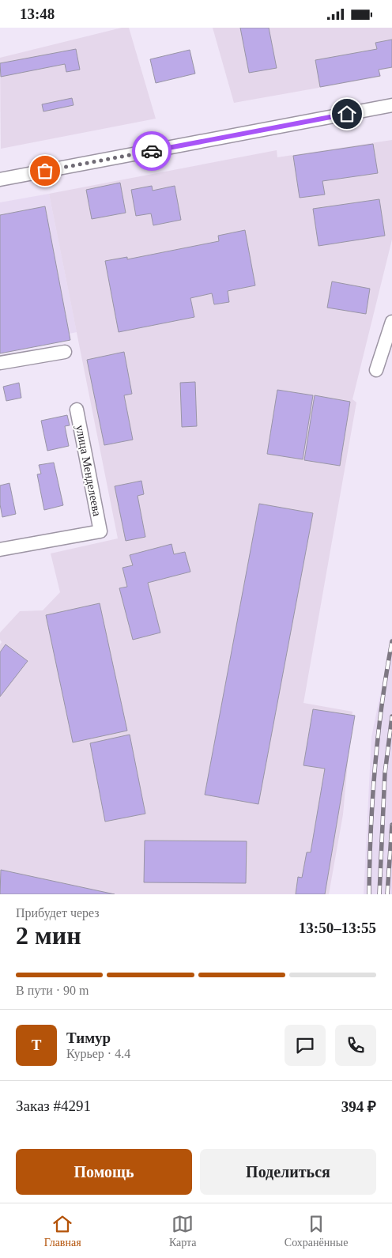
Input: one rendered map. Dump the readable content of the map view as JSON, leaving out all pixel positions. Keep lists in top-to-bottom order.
{
  "streets": {
    "street": ["улица Менделеева"]
  },
  "page": {
    "status": "13:48",
    "heading": ["2 мин", "Прибудет через", "13:50–13:55"],
    "panel": [
      "Тимур",
      "Курьер · 4.4",
      "Заказ #4291",
      "394 ₽"
    ],
    "bar": "В пути · 90 m",
    "round": "Т",
    "buttons": ["Помощь", "Поделиться"],
    "tabs": ["Главная", "Карта", "Сохранённые"]
  }
}
